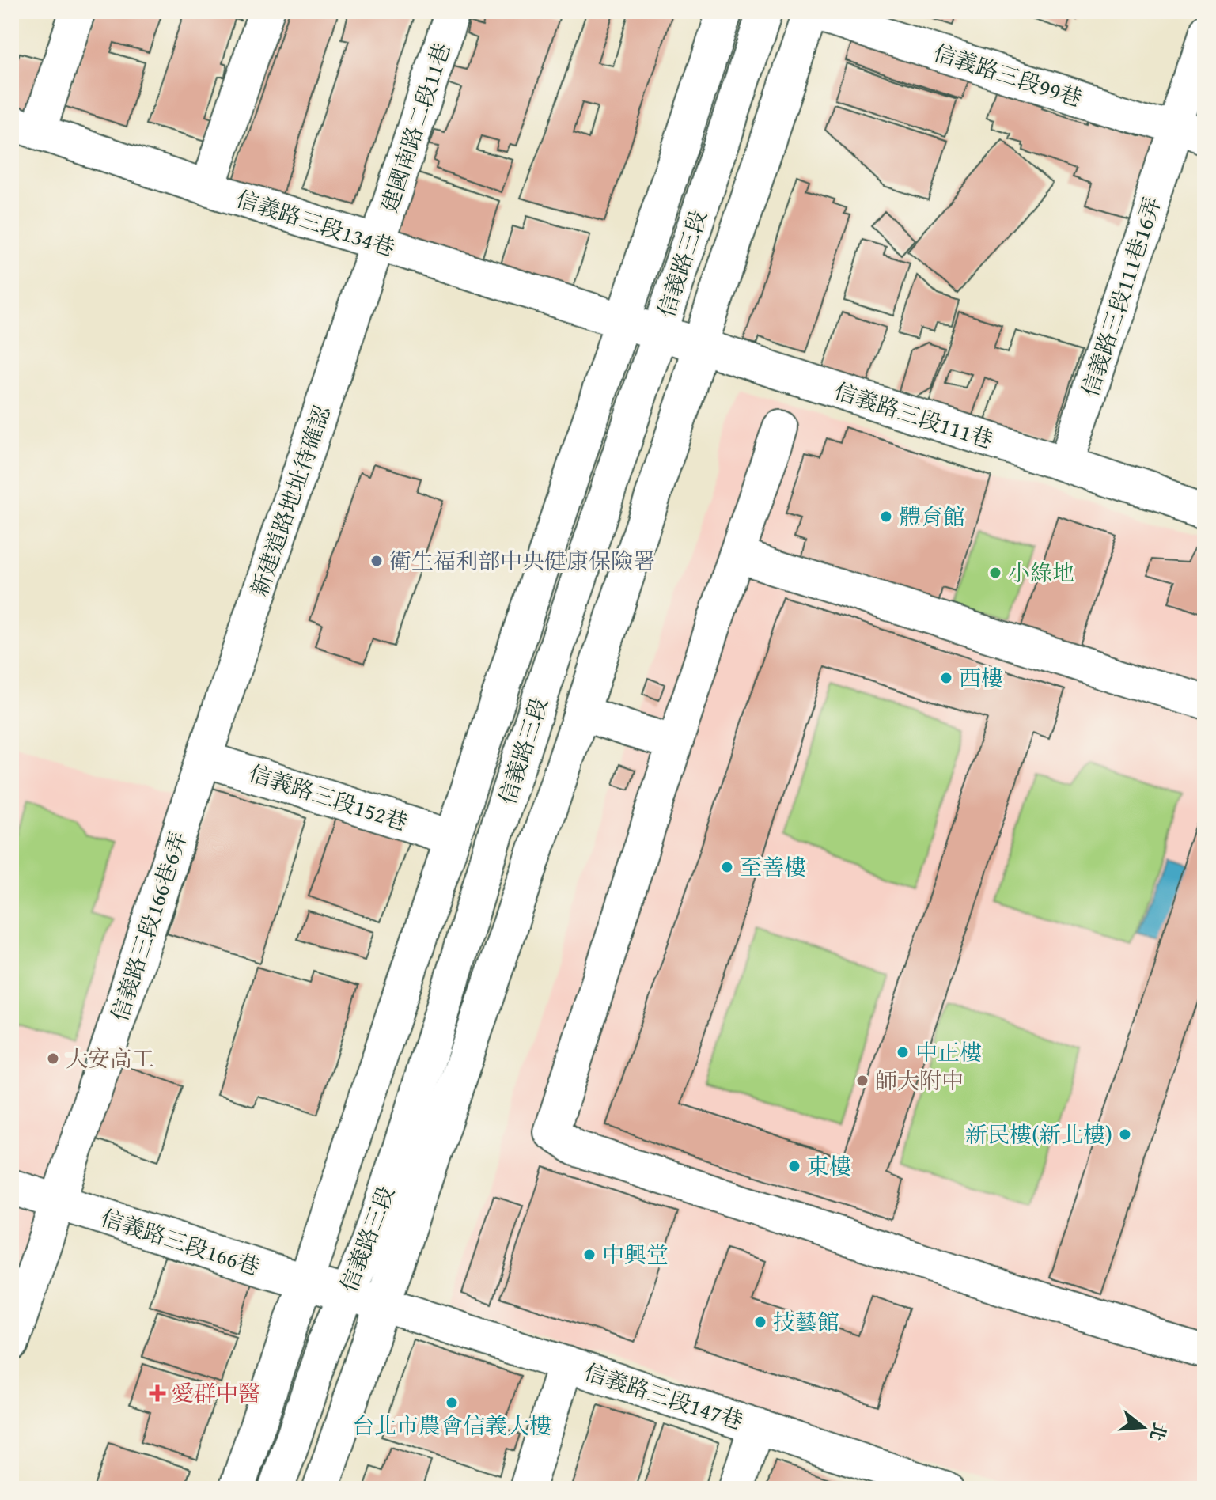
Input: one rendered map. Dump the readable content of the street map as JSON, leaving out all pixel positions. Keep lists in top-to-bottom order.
{
  "streets": {
    "street": [
      "信義路三段99巷",
      "建國南路二段11巷",
      "信義路三段134巷",
      "信義路三段",
      "信義路三段111巷16弄",
      "信義路三段111巷",
      "新建道路地址待確認",
      "信義路三段152巷",
      "信義路三段166巷6弄",
      "信義路三段166巷",
      "信義路三段147巷"
    ]
  },
  "crossings": [
    ["信義路三段99巷", "信義路三段"],
    ["信義路三段99巷", "信義路三段111巷16弄"],
    ["建國南路二段11巷", "信義路三段134巷"],
    ["建國南路二段11巷", "新建道路地址待確認"],
    ["信義路三段134巷", "信義路三段"],
    ["信義路三段134巷", "信義路三段111巷"],
    ["信義路三段134巷", "新建道路地址待確認"],
    ["信義路三段", "信義路三段111巷"],
    ["信義路三段", "信義路三段152巷"],
    ["信義路三段", "信義路三段166巷"],
    ["信義路三段", "信義路三段147巷"],
    ["信義路三段111巷16弄", "信義路三段111巷"],
    ["新建道路地址待確認", "信義路三段152巷"],
    ["新建道路地址待確認", "信義路三段166巷6弄"],
    ["信義路三段152巷", "信義路三段166巷6弄"],
    ["信義路三段166巷6弄", "信義路三段166巷"],
    ["信義路三段166巷", "信義路三段147巷"]
  ],
  "places": {
    "other": [
      "體育館",
      "衛生福利部中央健康保險署",
      "小綠地",
      "西樓",
      "至善樓",
      "中正樓",
      "大安高工",
      "師大附中",
      "新民樓(新北樓)",
      "東樓",
      "中興堂",
      "技藝館",
      "台北市農會信義大樓"
    ],
    "health": ["愛群中醫"]
  },
  "north": "right"
}
